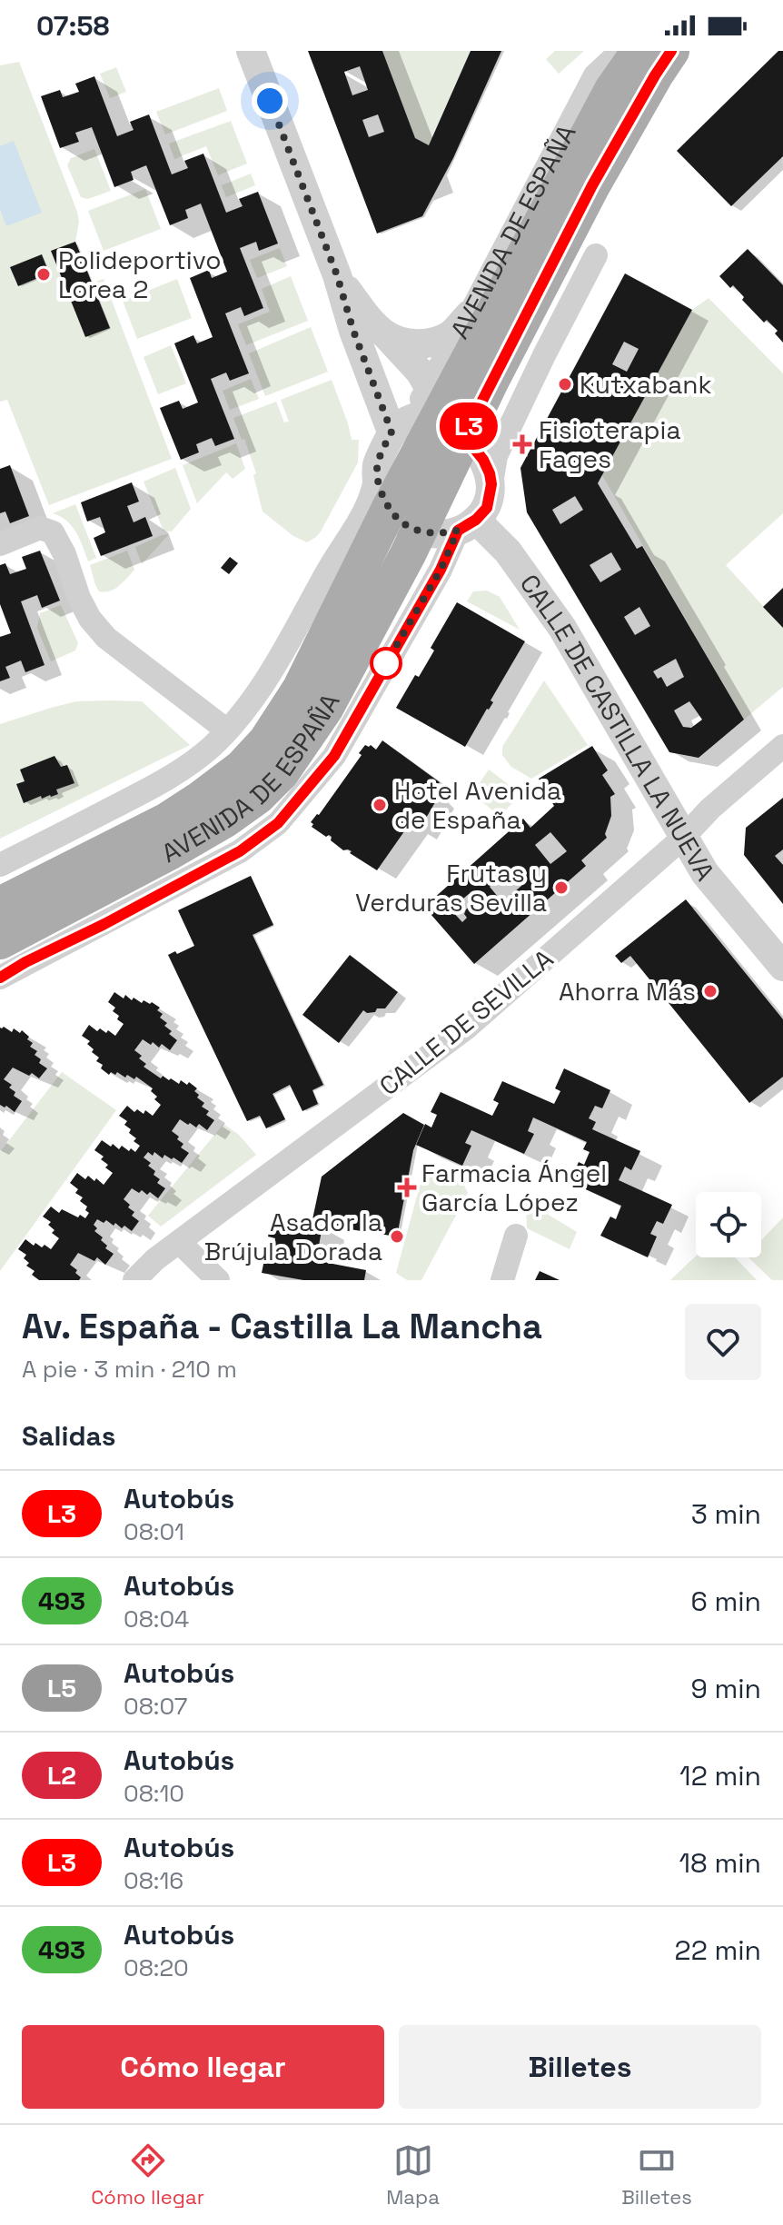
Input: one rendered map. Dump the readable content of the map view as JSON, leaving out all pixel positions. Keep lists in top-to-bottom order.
{
  "streets": {
    "main road": ["AVENIDA DE ESPAÑA"],
    "street": ["CALLE DE CASTILLA LA NUEVA", "CALLE DE SEVILLA"]
  },
  "crossings": [
    ["AVENIDA DE ESPAÑA", "CALLE DE CASTILLA LA NUEVA"],
    ["CALLE DE CASTILLA LA NUEVA", "CALLE DE SEVILLA"]
  ],
  "places": {
    "other": [
      "Polideportivo Lorea 2",
      "Kutxabank",
      "Hotel Avenida de España",
      "Frutas y Verduras Sevilla",
      "Ahorra Más",
      "Asador la Brújula Dorada"
    ],
    "health": ["Fisioterapia Fages", "Farmacia Ángel García López"]
  },
  "lines": ["bus line L3"],
  "page": {
    "status": "07:58",
    "on_map": "L3",
    "heading": [
      ["Av. España - Castilla La Mancha", "A pie · 3 min · 210 m"],
      "Salidas"
    ],
    "list": [
      {
        "mark": "L3",
        "name": "Autobús",
        "note": "08:01",
        "value": "3 min"
      },
      {
        "mark": "493",
        "name": "Autobús",
        "note": "08:04",
        "value": "6 min"
      },
      {
        "mark": "L5",
        "name": "Autobús",
        "note": "08:07",
        "value": "9 min"
      },
      {
        "mark": "L2",
        "name": "Autobús",
        "note": "08:10",
        "value": "12 min"
      },
      {
        "mark": "L3",
        "name": "Autobús",
        "note": "08:16",
        "value": "18 min"
      },
      {
        "mark": "493",
        "name": "Autobús",
        "note": "08:20",
        "value": "22 min"
      }
    ],
    "buttons": ["Cómo llegar", "Billetes"],
    "tabs": ["Cómo llegar", "Mapa", "Billetes"]
  }
}
